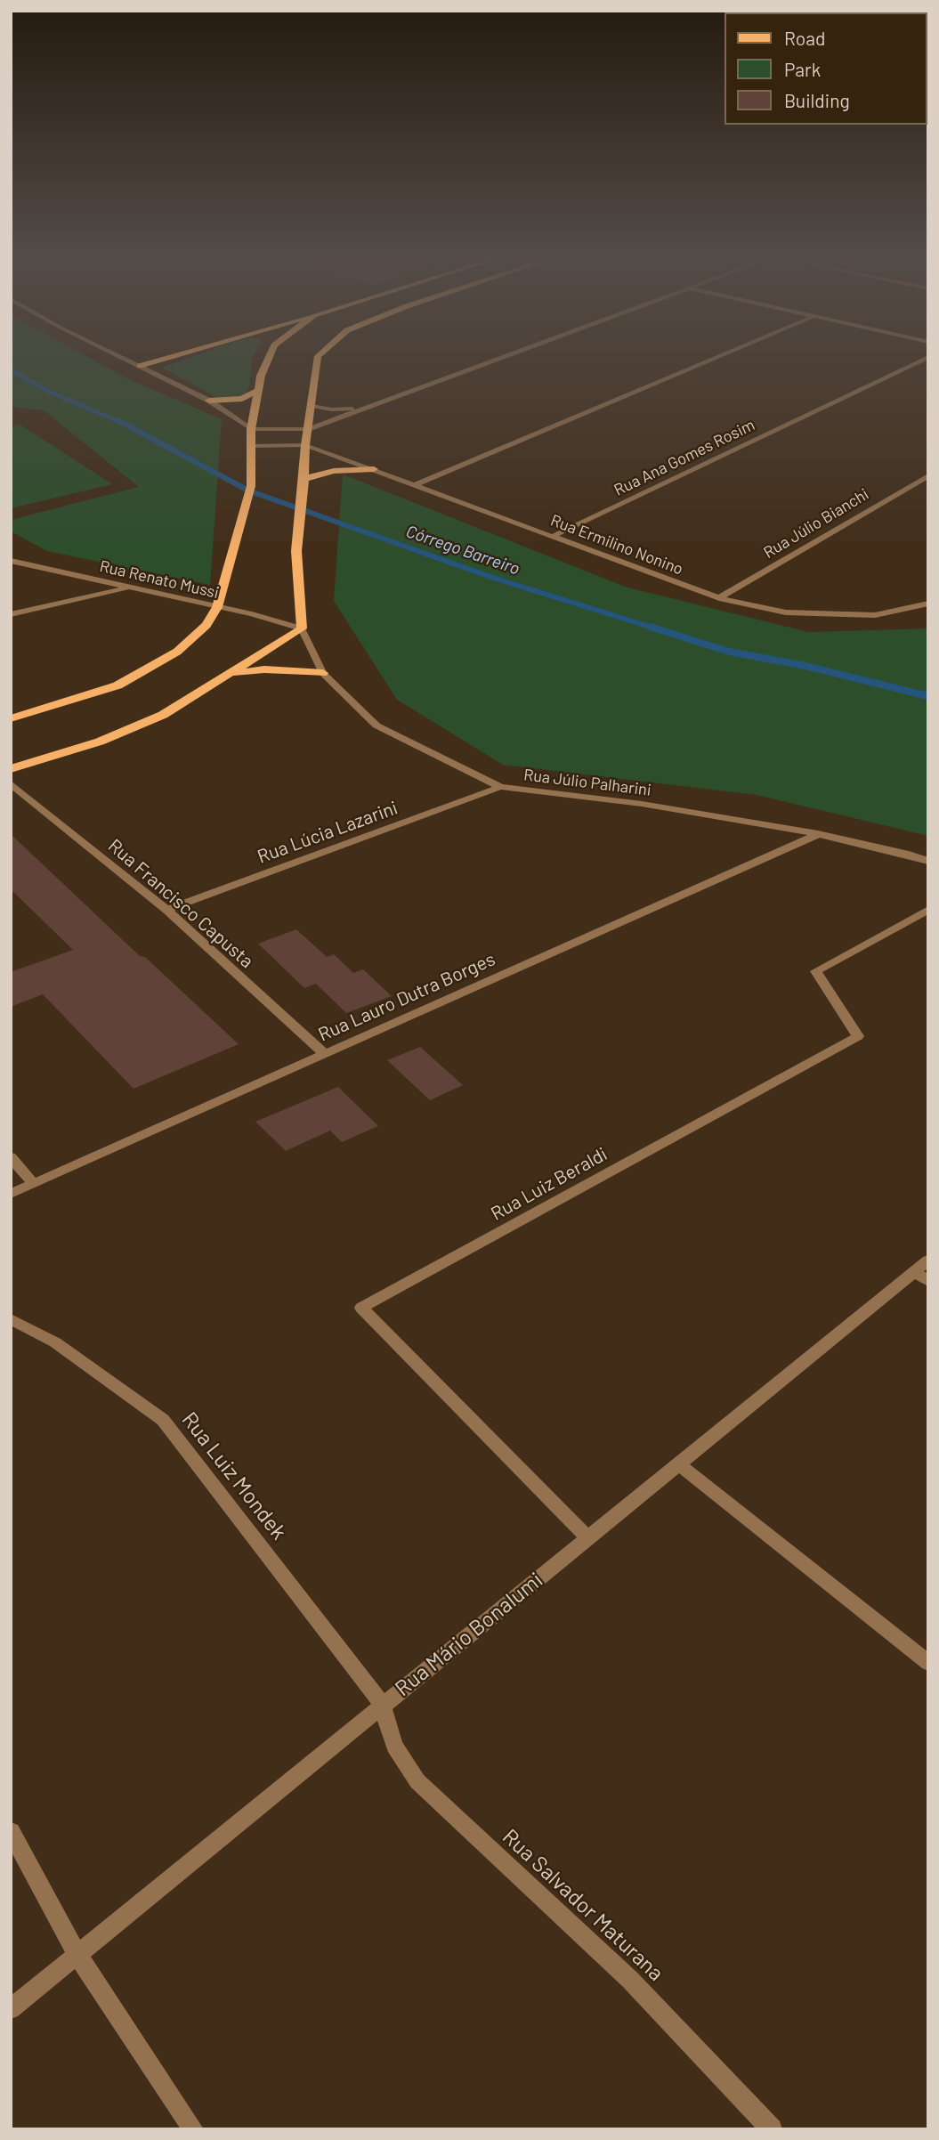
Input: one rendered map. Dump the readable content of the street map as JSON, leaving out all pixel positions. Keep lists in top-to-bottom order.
{
  "streets": {
    "street": [
      "Rua Ana Gomes Rosim",
      "Rua Júlio Bianchi",
      "Rua Ermilino Nonino",
      "Rua Renato Mussi",
      "Rua Júlio Palharini",
      "Rua Lúcia Lazarini",
      "Rua Francisco Capusta",
      "Rua Lauro Dutra Borges",
      "Rua Luiz Beraldi",
      "Rua Luiz Mondek",
      "Rua Mário Bonalumi",
      "Rua Salvador Maturana"
    ]
  },
  "crossings": [
    ["Rua Ana Gomes Rosim", "Rua Ermilino Nonino"],
    ["Rua Júlio Bianchi", "Rua Ermilino Nonino"],
    ["Rua Renato Mussi", "Rua Júlio Palharini"],
    ["Rua Júlio Palharini", "Rua Lúcia Lazarini"],
    ["Rua Júlio Palharini", "Rua Lauro Dutra Borges"],
    ["Rua Lúcia Lazarini", "Rua Francisco Capusta"],
    ["Rua Francisco Capusta", "Rua Lauro Dutra Borges"],
    ["Rua Luiz Beraldi", "Rua Mário Bonalumi"],
    ["Rua Luiz Mondek", "Rua Mário Bonalumi"],
    ["Rua Luiz Mondek", "Rua Salvador Maturana"],
    ["Rua Mário Bonalumi", "Rua Salvador Maturana"]
  ],
  "water": ["Córrego Barreiro"],
  "legend": ["Road", "Park", "Building"]
}
